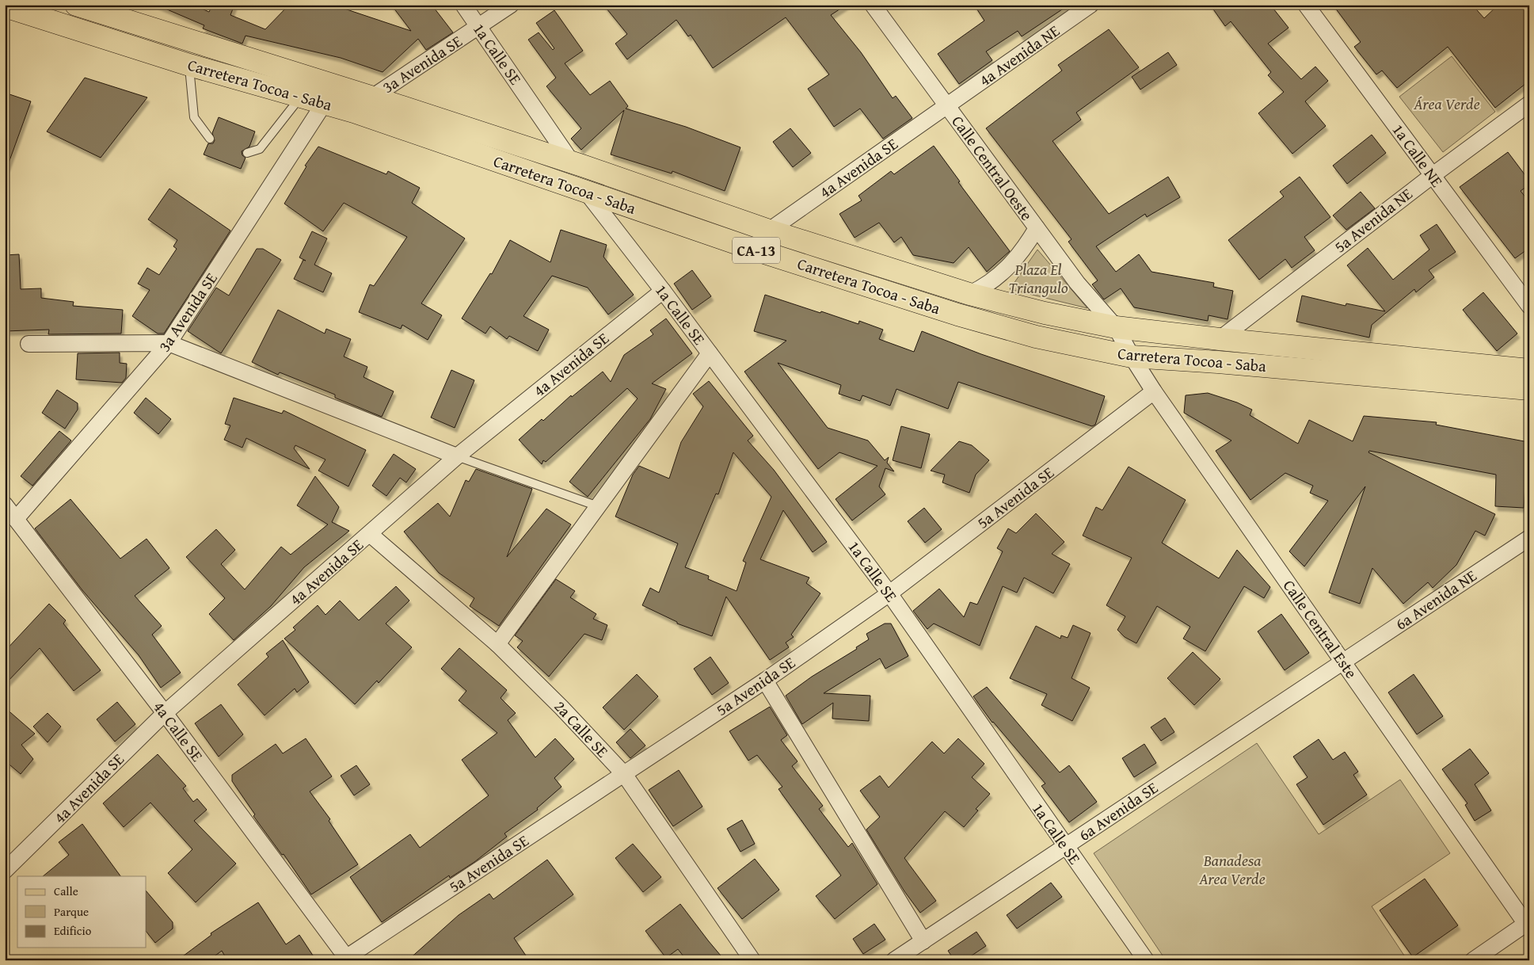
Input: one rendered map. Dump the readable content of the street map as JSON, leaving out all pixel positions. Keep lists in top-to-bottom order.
{
  "streets": {
    "main road": ["Carretera Tocoa - Saba", "CA-13"],
    "street": [
      "1a Calle SE",
      "4a Avenida NE",
      "3a Avenida SE",
      "1a Calle NE",
      "4a Avenida SE",
      "Calle Central Oeste",
      "5a Avenida NE",
      "5a Avenida SE",
      "6a Avenida NE",
      "Calle Central Este",
      "2a Calle SE",
      "4a Calle SE",
      "6a Avenida SE"
    ]
  },
  "crossings": [
    ["1a Calle SE", "3a Avenida SE"],
    ["1a Calle SE", "Carretera Tocoa - Saba"],
    ["1a Calle SE", "4a Avenida SE"],
    ["1a Calle SE", "5a Avenida SE"],
    ["1a Calle SE", "6a Avenida SE"],
    ["4a Avenida NE", "4a Avenida SE"],
    ["4a Avenida NE", "Calle Central Oeste"],
    ["3a Avenida SE", "Carretera Tocoa - Saba"],
    ["3a Avenida SE", "4a Calle SE"],
    ["Carretera Tocoa - Saba", "4a Avenida SE"],
    ["Carretera Tocoa - Saba", "Calle Central Oeste"],
    ["Carretera Tocoa - Saba", "5a Avenida NE"],
    ["Carretera Tocoa - Saba", "Calle Central Este"],
    ["1a Calle NE", "5a Avenida NE"],
    ["4a Avenida SE", "Calle Central Oeste"],
    ["4a Avenida SE", "2a Calle SE"],
    ["4a Avenida SE", "4a Calle SE"],
    ["Calle Central Oeste", "Calle Central Este"],
    ["5a Avenida SE", "Calle Central Este"],
    ["5a Avenida SE", "2a Calle SE"],
    ["5a Avenida SE", "4a Calle SE"],
    ["6a Avenida NE", "Calle Central Este"],
    ["6a Avenida NE", "6a Avenida SE"],
    ["Calle Central Este", "6a Avenida SE"]
  ],
  "parks": ["Área Verde", "Plaza El Triangulo", "Banadesa Area Verde"],
  "legend": ["Calle", "Parque", "Edificio"]
}
